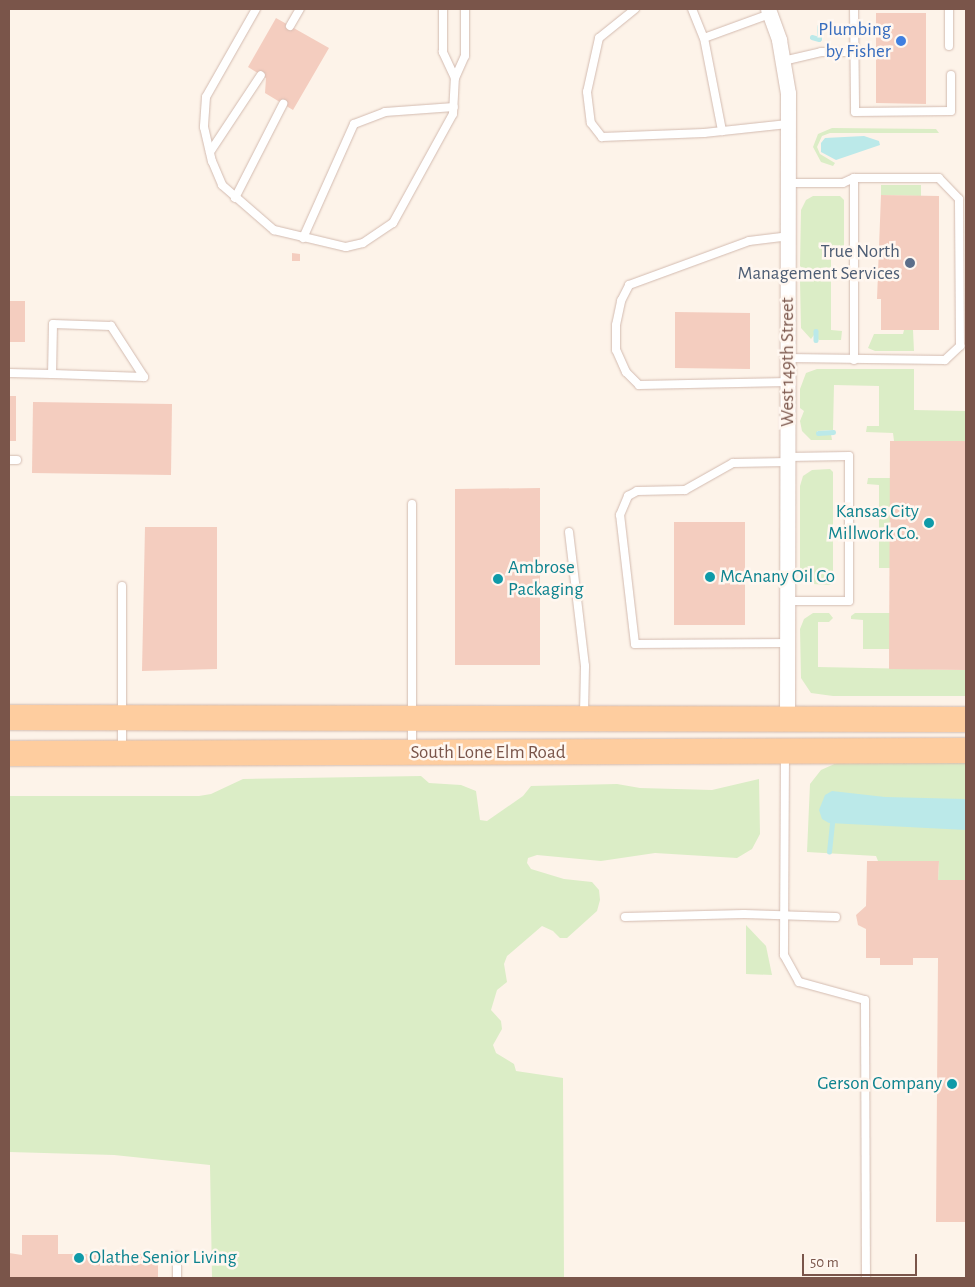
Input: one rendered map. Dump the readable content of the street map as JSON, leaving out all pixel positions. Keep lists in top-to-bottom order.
{
  "streets": {
    "main road": ["South Lone Elm Road"],
    "street": ["West 149th Street"]
  },
  "crossings": [
    ["West 149th Street", "South Lone Elm Road"]
  ],
  "places": [
    "Plumbing by Fisher",
    "True North Management Services",
    "Kansas City Millwork Co.",
    "McAnany Oil Co",
    "Ambrose Packaging",
    "Gerson Company",
    "Olathe Senior Living"
  ],
  "scale_bar": "50 m"
}
